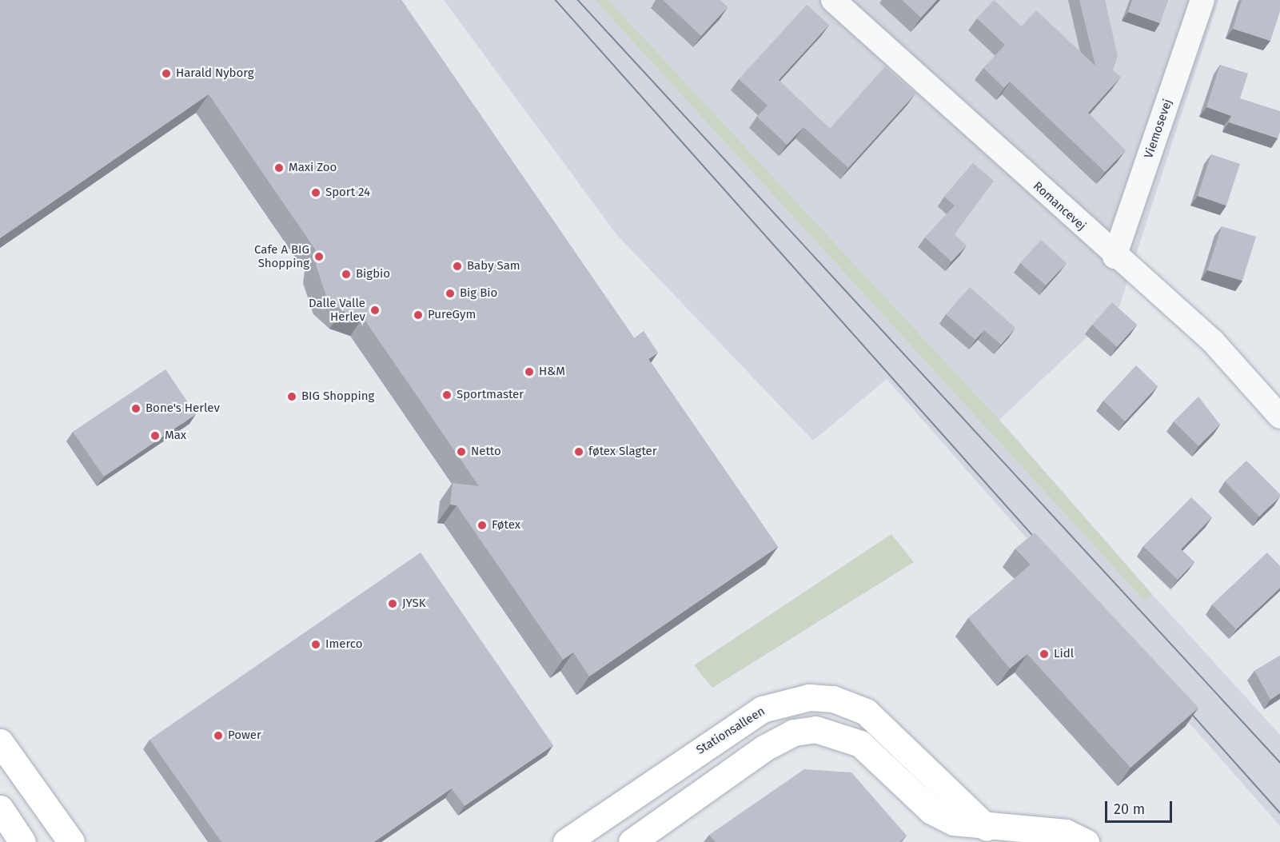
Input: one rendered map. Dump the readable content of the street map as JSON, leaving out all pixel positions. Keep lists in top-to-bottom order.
{
  "streets": {
    "street": ["Viemosevej", "Romancevej", "Stationsalleen"]
  },
  "crossings": [
    ["Viemosevej", "Romancevej"]
  ],
  "places": [
    "Harald Nyborg",
    "Maxi Zoo",
    "Sport 24",
    "Cafe A BIG Shopping",
    "Baby Sam",
    "Bigbio",
    "Big Bio",
    "Dalle Valle Herlev",
    "PureGym",
    "H&M",
    "Sportmaster",
    "BIG Shopping",
    "Bone's Herlev",
    "Max",
    "Netto",
    "føtex Slagter",
    "Føtex",
    "JYSK",
    "Imerco",
    "Lidl",
    "Power"
  ],
  "scale_bar": "20 m"
}
